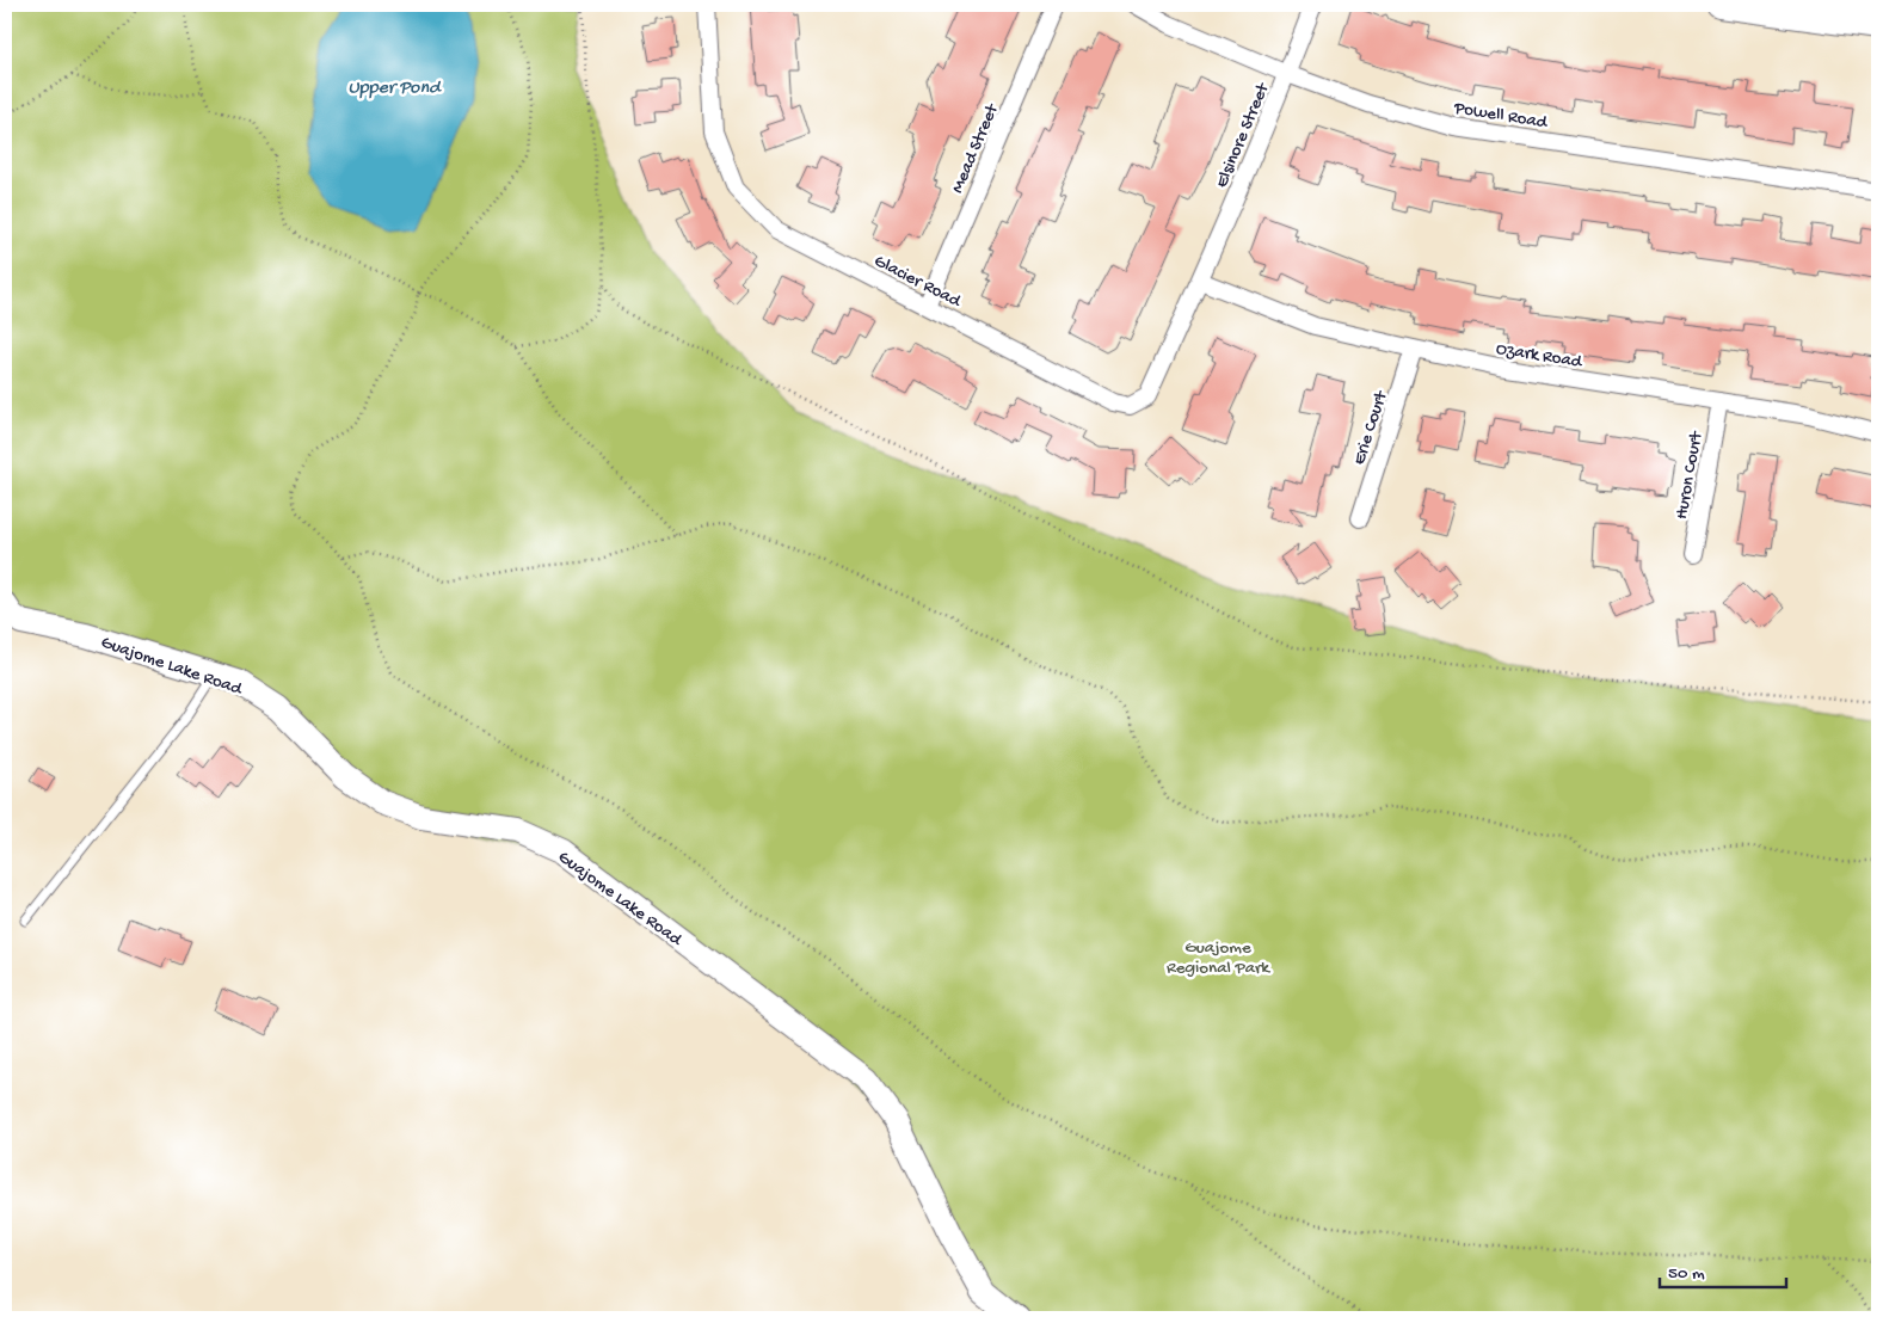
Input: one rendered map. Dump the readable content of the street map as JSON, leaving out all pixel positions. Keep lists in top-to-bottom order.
{
  "streets": {
    "street": [
      "Powell Road",
      "Elsinore Street",
      "Mead Street",
      "Glacier Road",
      "Ozark Road",
      "Erie Court",
      "Huron Court",
      "Guajome Lake Road"
    ]
  },
  "crossings": [
    ["Powell Road", "Elsinore Street"],
    ["Elsinore Street", "Glacier Road"],
    ["Elsinore Street", "Ozark Road"],
    ["Mead Street", "Glacier Road"],
    ["Glacier Road", "Ozark Road"],
    ["Ozark Road", "Erie Court"],
    ["Ozark Road", "Huron Court"]
  ],
  "water": ["Upper Pond"],
  "parks": ["Guajome Regional Park"],
  "scale_bar": "50 m"
}
